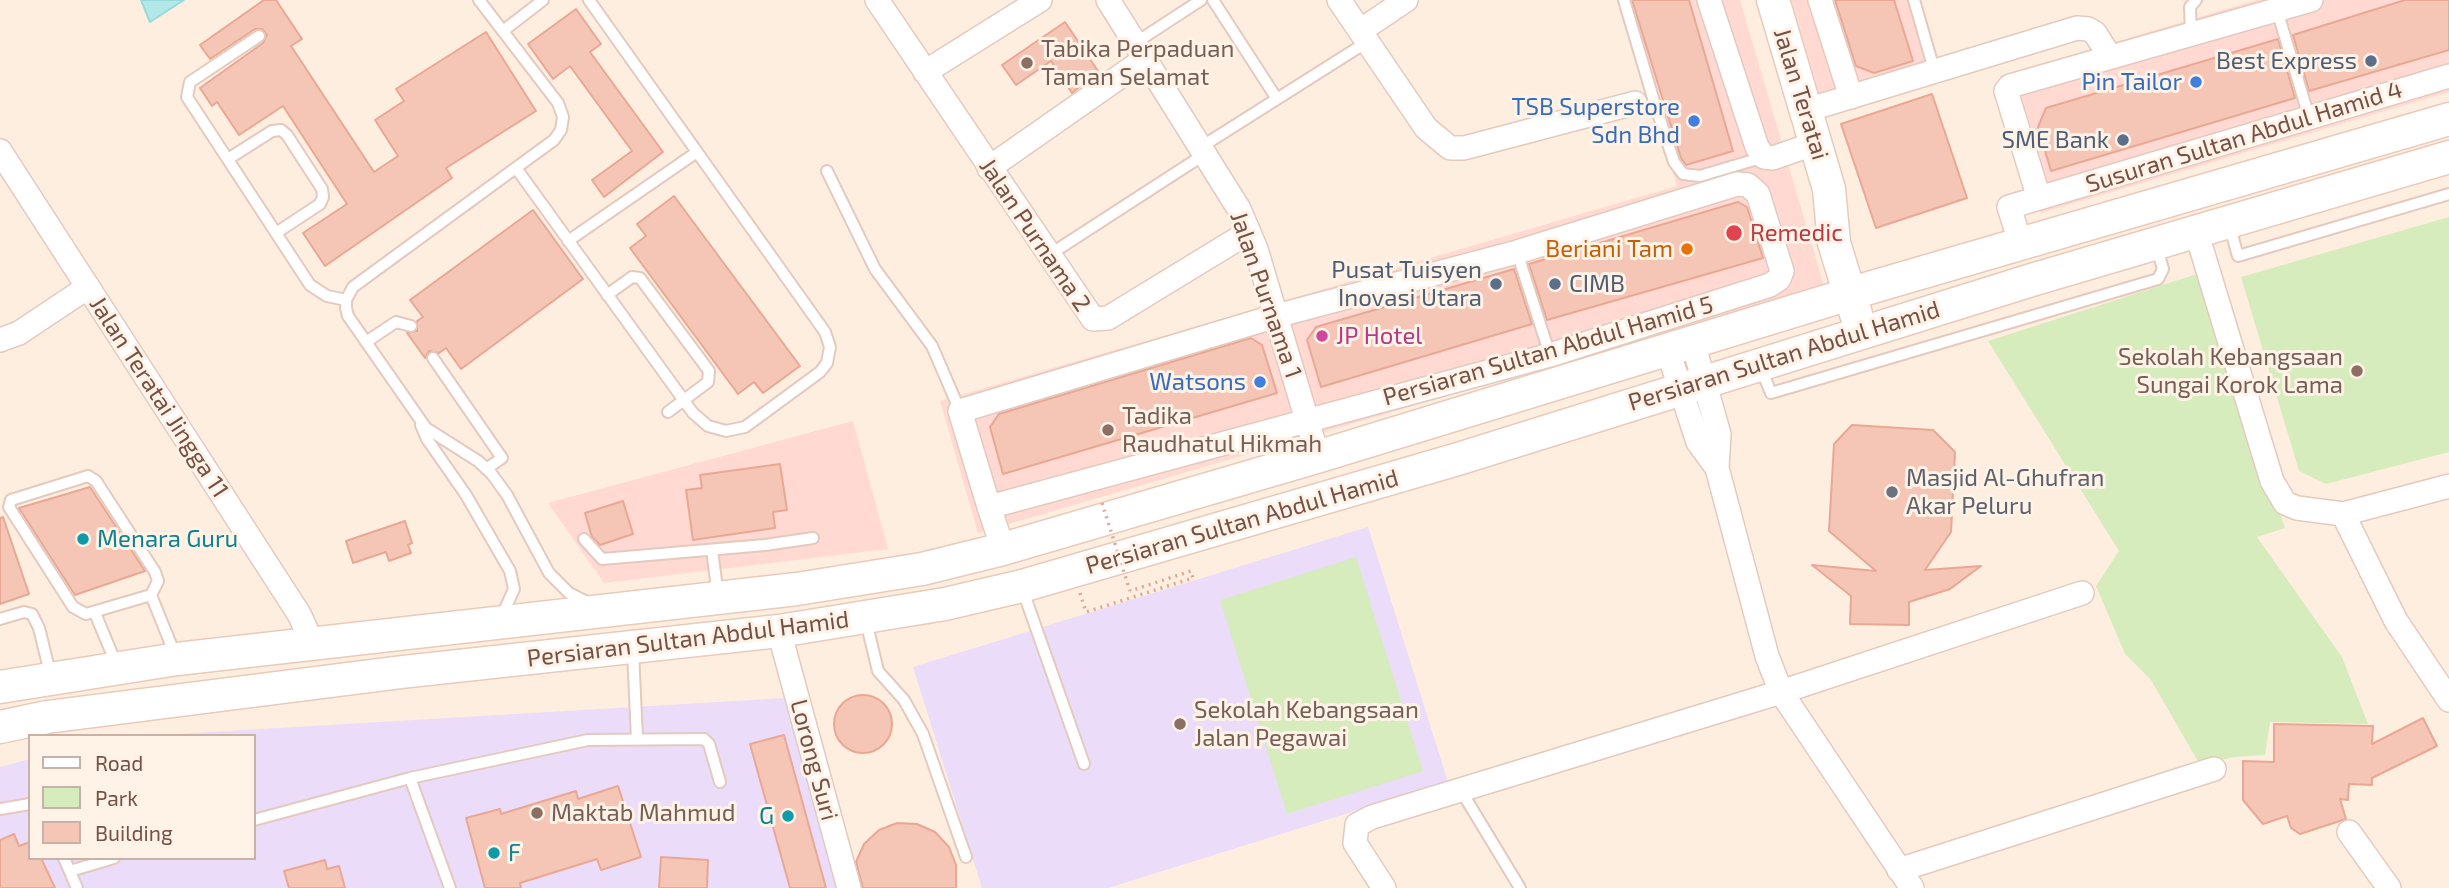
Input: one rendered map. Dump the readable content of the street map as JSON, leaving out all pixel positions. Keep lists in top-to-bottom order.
{
  "streets": {
    "main road": ["Jalan Teratai", "Persiaran Sultan Abdul Hamid"],
    "street": [
      "Susuran Sultan Abdul Hamid 4",
      "Jalan Purnama 2",
      "Jalan Purnama 1",
      "Persiaran Sultan Abdul Hamid 5",
      "Jalan Teratai Jingga 11",
      "Lorong Suri"
    ]
  },
  "crossings": [
    ["Jalan Teratai", "Persiaran Sultan Abdul Hamid"],
    ["Susuran Sultan Abdul Hamid 4", "Persiaran Sultan Abdul Hamid"],
    ["Jalan Purnama 2", "Jalan Purnama 1"],
    ["Jalan Purnama 1", "Persiaran Sultan Abdul Hamid 5"],
    ["Jalan Purnama 1", "Persiaran Sultan Abdul Hamid"],
    ["Persiaran Sultan Abdul Hamid", "Jalan Teratai Jingga 11"],
    ["Persiaran Sultan Abdul Hamid", "Lorong Suri"]
  ],
  "places": [
    "Best Express",
    "Tabika Perpaduan Taman Selamat",
    "Pin Tailor",
    "TSB Superstore Sdn Bhd",
    "SME Bank",
    "Remedic",
    "Beriani Tam",
    "Pusat Tuisyen Inovasi Utara",
    "CIMB",
    "JP Hotel",
    "Sekolah Kebangsaan Sungai Korok Lama",
    "Watsons",
    "Tadika Raudhatul Hikmah",
    "Masjid Al-Ghufran Akar Peluru",
    "Menara Guru",
    "Sekolah Kebangsaan Jalan Pegawai",
    "Maktab Mahmud",
    "G",
    "F"
  ],
  "legend": ["Road", "Park", "Building"]
}
